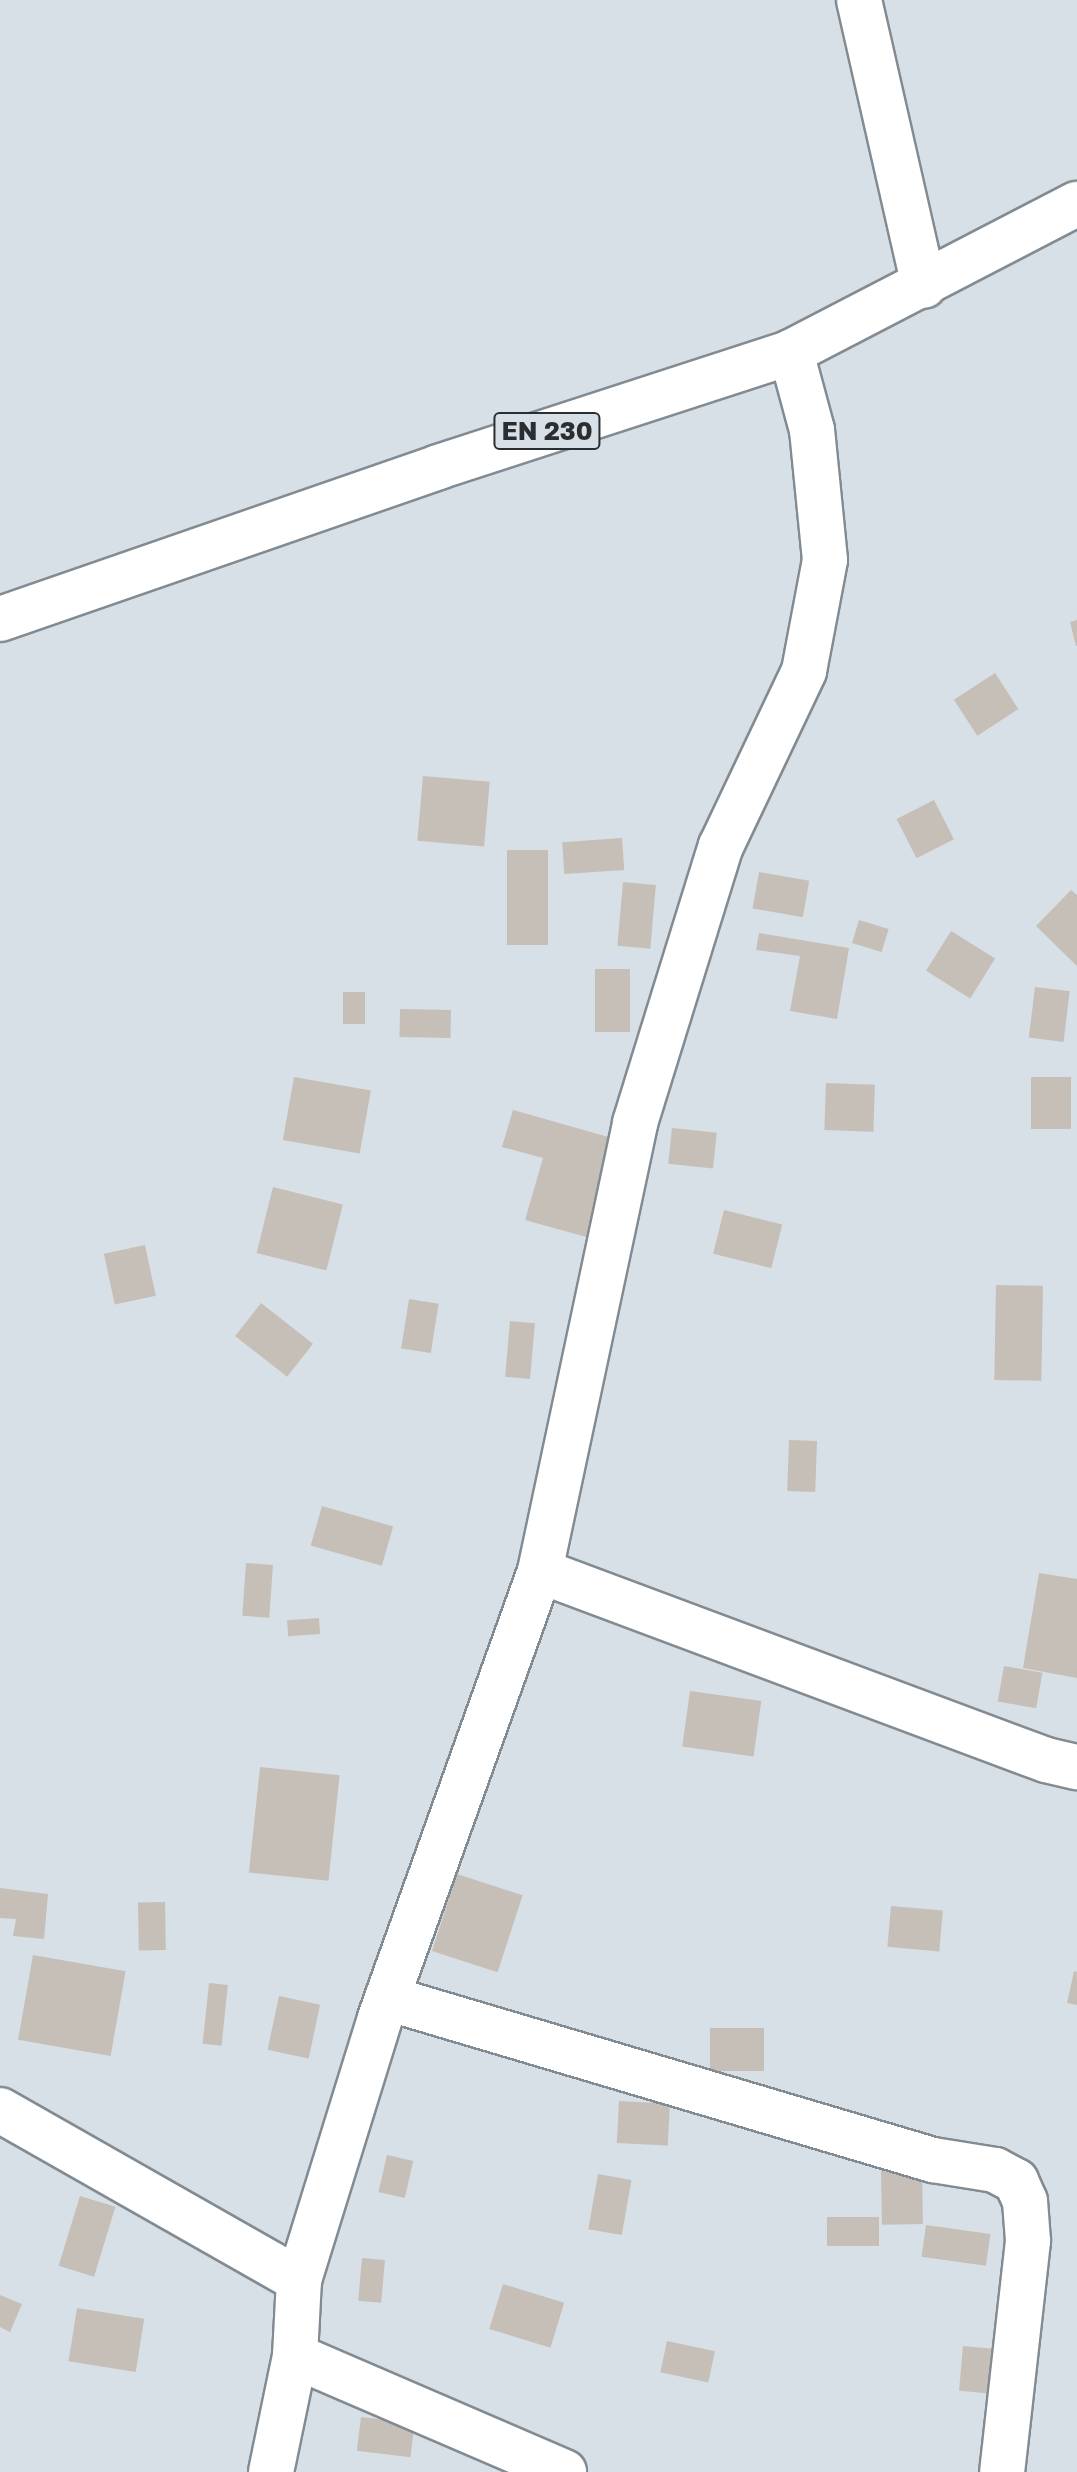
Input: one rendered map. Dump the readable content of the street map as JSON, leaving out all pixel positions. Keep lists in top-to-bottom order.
{
  "streets": {
    "street": ["EN 230"]
  }
}
